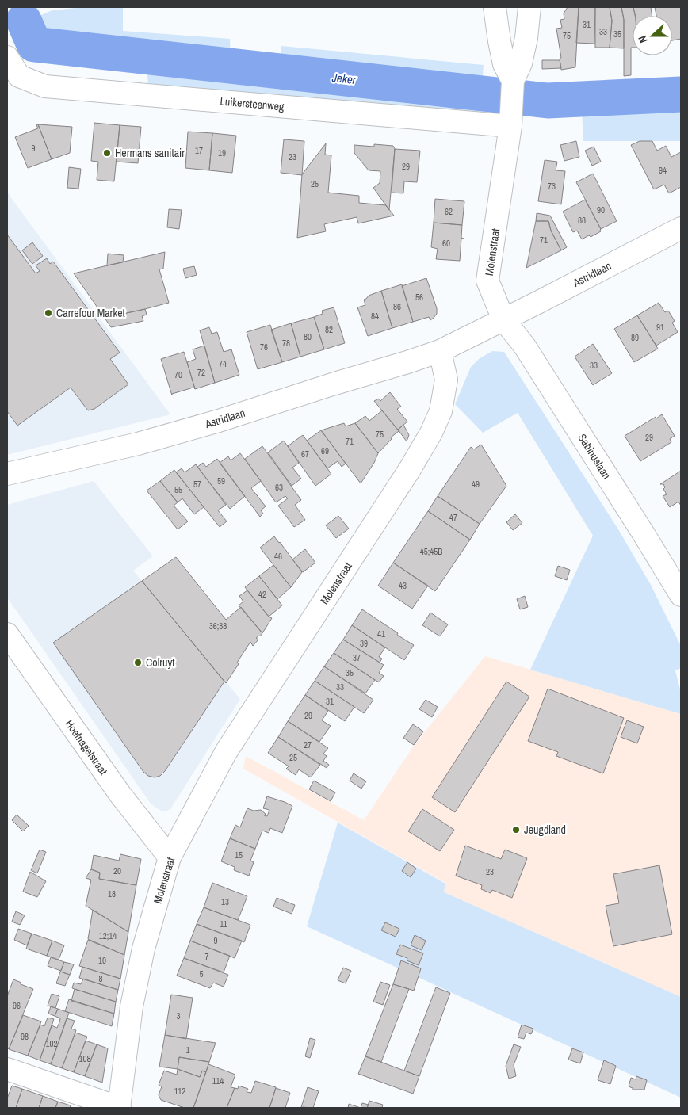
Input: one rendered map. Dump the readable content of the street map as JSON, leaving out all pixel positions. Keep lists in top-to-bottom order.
{
  "streets": {
    "street": [
      "Luikersteenweg",
      "Molenstraat",
      "Astridlaan",
      "Sabinuslaan",
      "Hoefnagelstraat"
    ]
  },
  "crossings": [
    ["Luikersteenweg", "Molenstraat"],
    ["Molenstraat", "Astridlaan"],
    ["Molenstraat", "Sabinuslaan"],
    ["Molenstraat", "Hoefnagelstraat"],
    ["Astridlaan", "Sabinuslaan"]
  ],
  "water": ["Jeker"],
  "places": [
    "Hermans sanitair",
    "Carrefour Market",
    "Colruyt",
    "Jeugdland"
  ],
  "house_numbers": [
    "31",
    "33",
    "35",
    "75",
    "9",
    "17",
    "19",
    "23",
    "29",
    "94",
    "25",
    "73",
    "90",
    "62",
    "88",
    "71",
    "60",
    "56",
    "86",
    "84",
    "91",
    "82",
    "80",
    "89",
    "78",
    "76",
    "74",
    "33",
    "72",
    "70",
    "75",
    "29",
    "71",
    "69",
    "67",
    "59",
    "57",
    "49",
    "63",
    "55",
    "47",
    "45;45B",
    "46",
    "43",
    "42",
    "36;38",
    "41",
    "39",
    "37",
    "35",
    "33",
    "31",
    "29",
    "27",
    "25",
    "15",
    "20",
    "23",
    "18",
    "13",
    "11",
    "12;14",
    "9",
    "7",
    "10",
    "5",
    "8",
    "96",
    "3",
    "98",
    "102",
    "1",
    "108",
    "114",
    "112"
  ],
  "north": "left"
}
